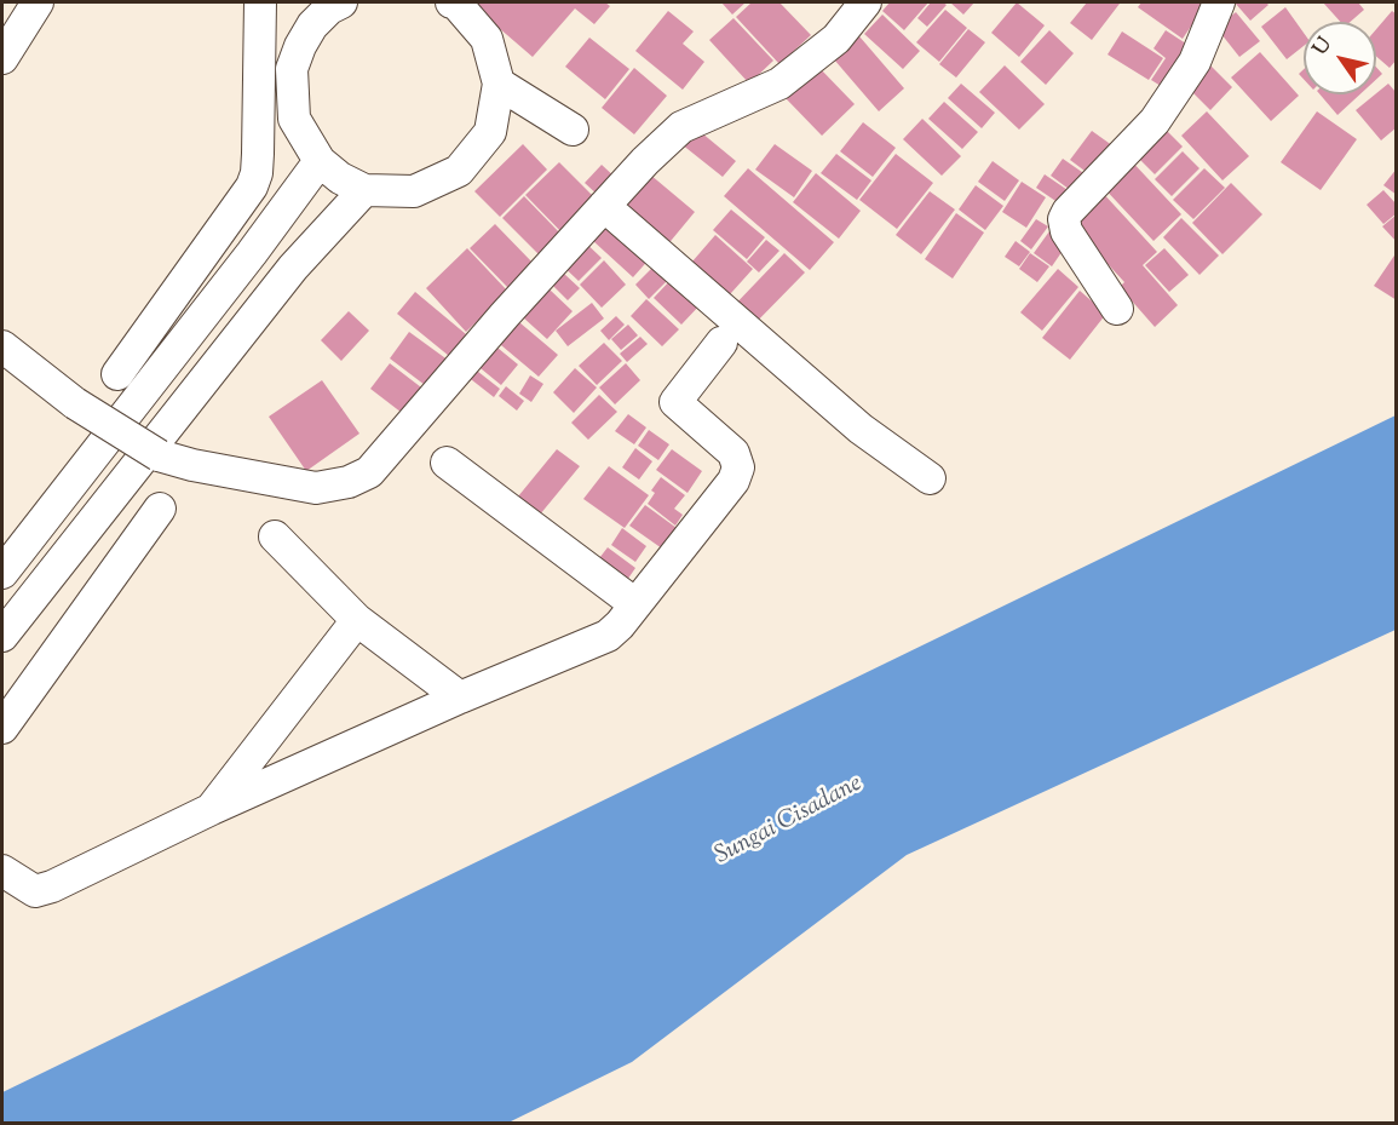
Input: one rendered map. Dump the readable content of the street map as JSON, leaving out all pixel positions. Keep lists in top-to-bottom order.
{
  "water": ["Sungai Cisadane"],
  "north": "top left"
}
